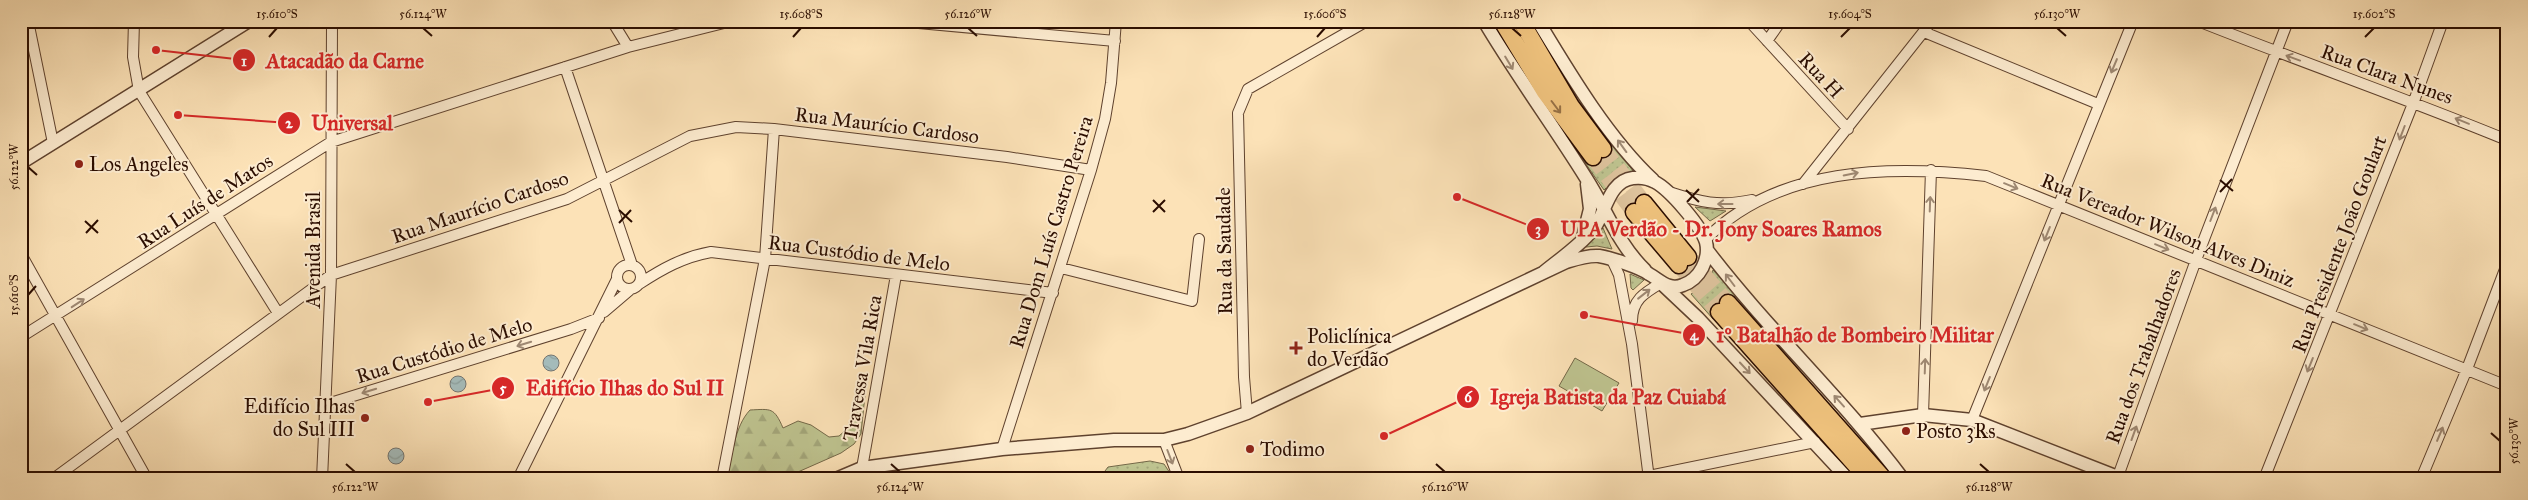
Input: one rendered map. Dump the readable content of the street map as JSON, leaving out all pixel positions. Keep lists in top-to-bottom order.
{
  "streets": {
    "street": [
      "Rua Clara Nunes",
      "Rua H",
      "Rua Maurício Cardoso",
      "Rua Luís de Matos",
      "Rua Vereador Wilson Alves Diniz",
      "Rua Dom Luís Castro Pereira",
      "Rua Presidente João Goulart",
      "Avenida Brasil",
      "Rua da Saudade",
      "Rua Custódio de Melo",
      "Rua dos Trabalhadores",
      "Travessa Vila Rica"
    ]
  },
  "crossings": [
    ["Rua Clara Nunes", "Rua Presidente João Goulart"],
    ["Rua Clara Nunes", "Rua dos Trabalhadores"],
    ["Rua Maurício Cardoso", "Rua Dom Luís Castro Pereira"],
    ["Rua Maurício Cardoso", "Avenida Brasil"],
    ["Rua Luís de Matos", "Avenida Brasil"],
    ["Rua Vereador Wilson Alves Diniz", "Rua Presidente João Goulart"],
    ["Rua Vereador Wilson Alves Diniz", "Rua dos Trabalhadores"],
    ["Rua Dom Luís Castro Pereira", "Rua Custódio de Melo"],
    ["Avenida Brasil", "Rua Custódio de Melo"],
    ["Rua Custódio de Melo", "Travessa Vila Rica"]
  ],
  "one_way": [
    "Rua Clara Nunes",
    "Rua Vereador Wilson Alves Diniz",
    "Rua Presidente João Goulart",
    "Rua dos Trabalhadores"
  ],
  "places": {
    "other": [
      "Atacadão da Carne",
      "Universal",
      "Los Angeles",
      "UPA Verdão - Dr. Jony Soares Ramos",
      "1º Batalhão de Bombeiro Militar",
      "Edifício Ilhas do Sul II",
      "Edifício Ilhas do Sul III",
      "Posto 3Rs",
      "Igreja Batista da Paz Cuiabá",
      "Todimo"
    ],
    "health": ["Policlínica do Verdão"]
  },
  "coordinates": [
    "15.610°S",
    "56.124°W",
    "15.608°S",
    "56.126°W",
    "15.606°S",
    "56.128°W",
    "15.604°S",
    "56.130°W",
    "15.602°S",
    "56.122°W"
  ]
}
